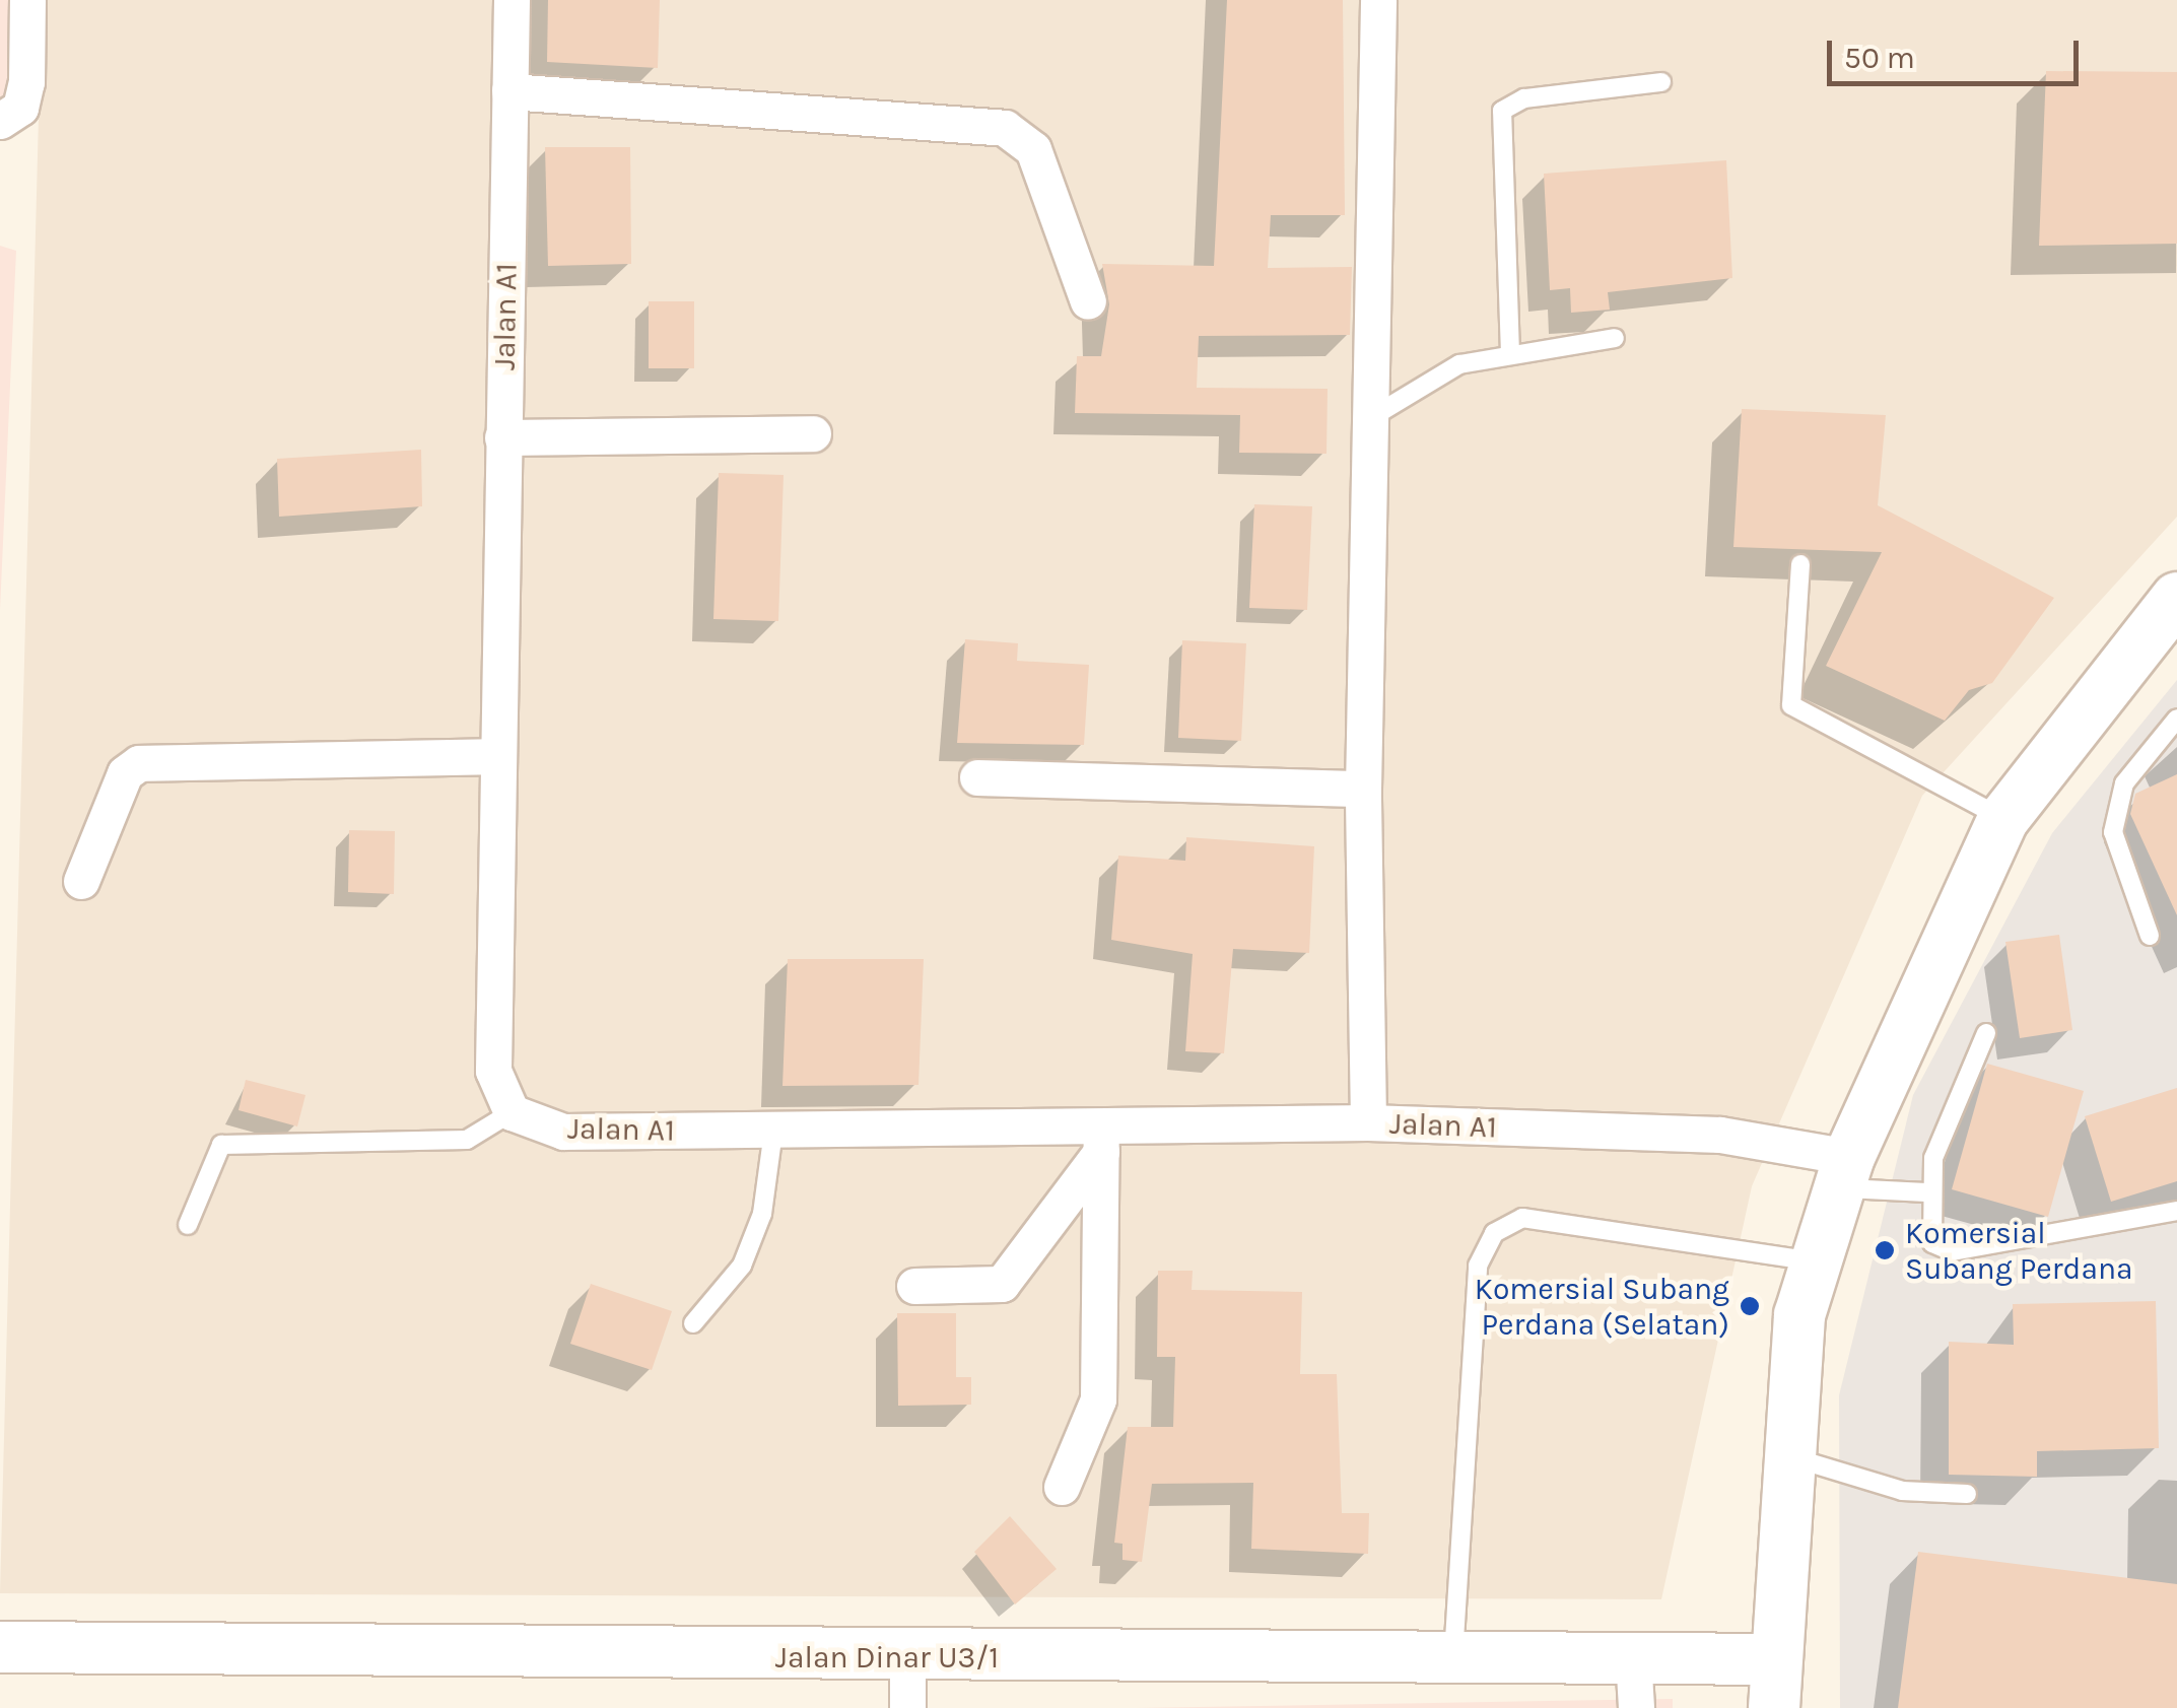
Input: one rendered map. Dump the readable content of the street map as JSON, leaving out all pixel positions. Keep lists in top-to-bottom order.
{
  "streets": {
    "street": ["Jalan A1", "Jalan Dinar U3/1"]
  },
  "places": ["Komersial Subang Perdana", "Komersial Subang Perdana (Selatan)"],
  "scale_bar": "50 m"
}
